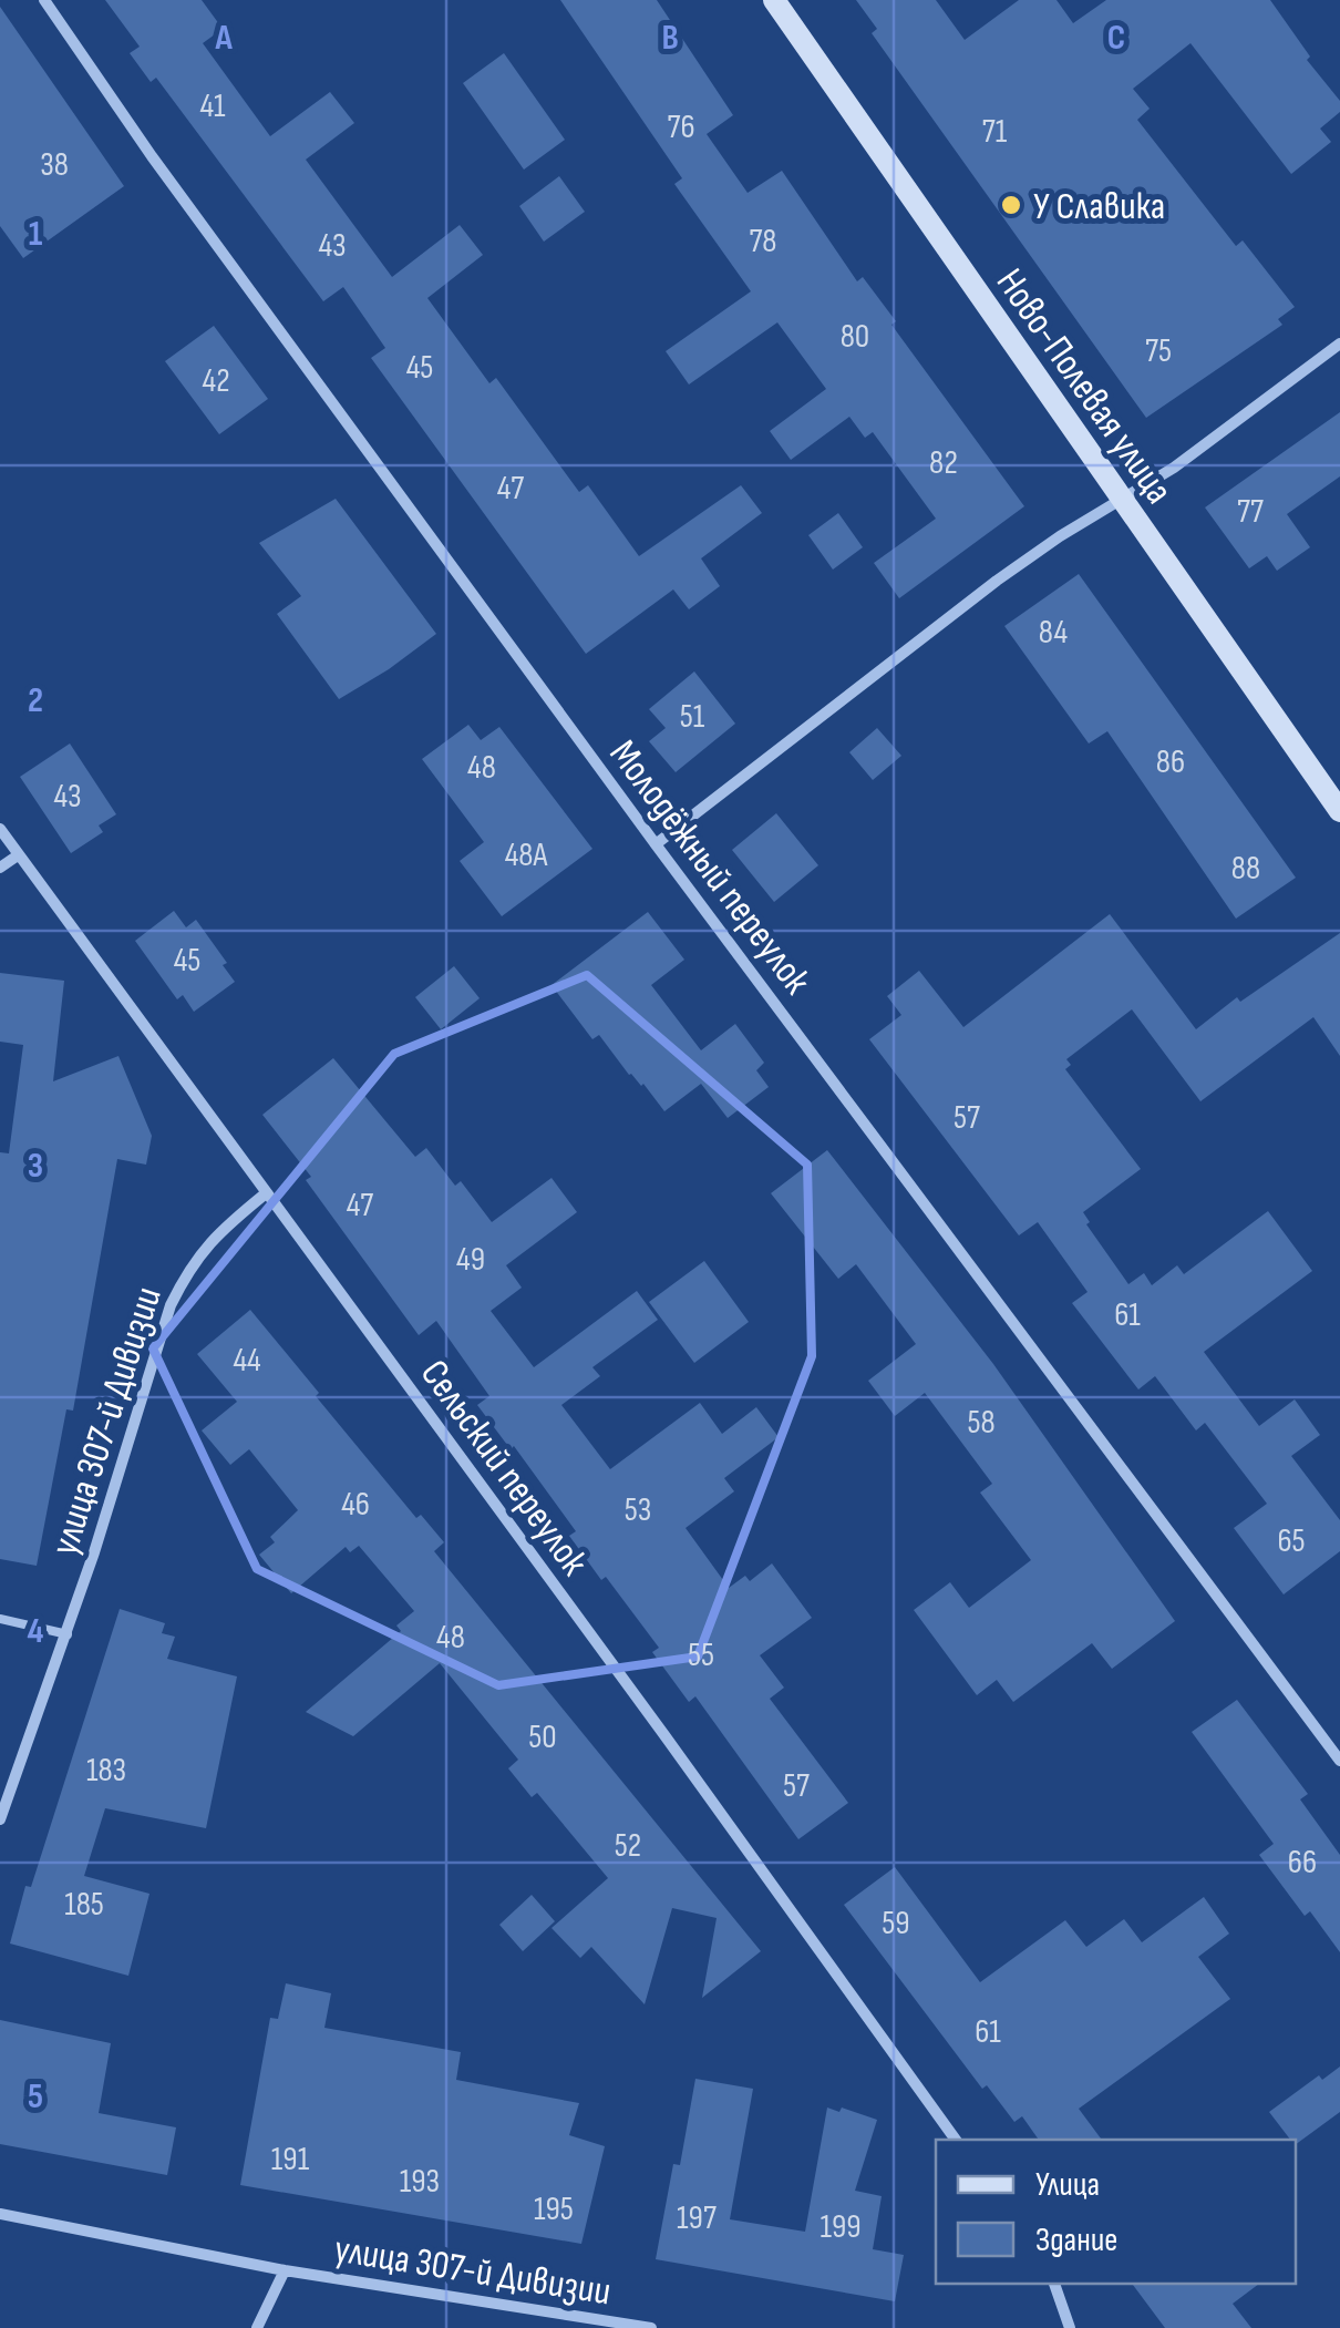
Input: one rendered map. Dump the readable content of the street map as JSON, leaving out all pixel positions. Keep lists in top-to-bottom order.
{
  "streets": {
    "street": [
      "Ново-Полевая улица",
      "Молодёжный переулок",
      "улица 307-й Дивизии",
      "Сельский переулок"
    ]
  },
  "crossings": [
    ["улица 307-й Дивизии", "Сельский переулок"]
  ],
  "places": ["У Славика"],
  "house_numbers": [
    "41",
    "76",
    "71",
    "38",
    "78",
    "43",
    "80",
    "75",
    "45",
    "42",
    "82",
    "47",
    "77",
    "84",
    "51",
    "86",
    "48",
    "43",
    "48А",
    "88",
    "45",
    "57",
    "47",
    "49",
    "61",
    "44",
    "58",
    "46",
    "53",
    "65",
    "48",
    "55",
    "50",
    "183",
    "57",
    "52",
    "66",
    "185",
    "59",
    "61",
    "191",
    "193",
    "195",
    "197",
    "199"
  ],
  "legend": ["Улица", "Здание"],
  "grid": {
    "columns": ["A", "B", "C"],
    "rows": [
      "1",
      "2",
      "3",
      "4",
      "5"
    ]
  }
}
